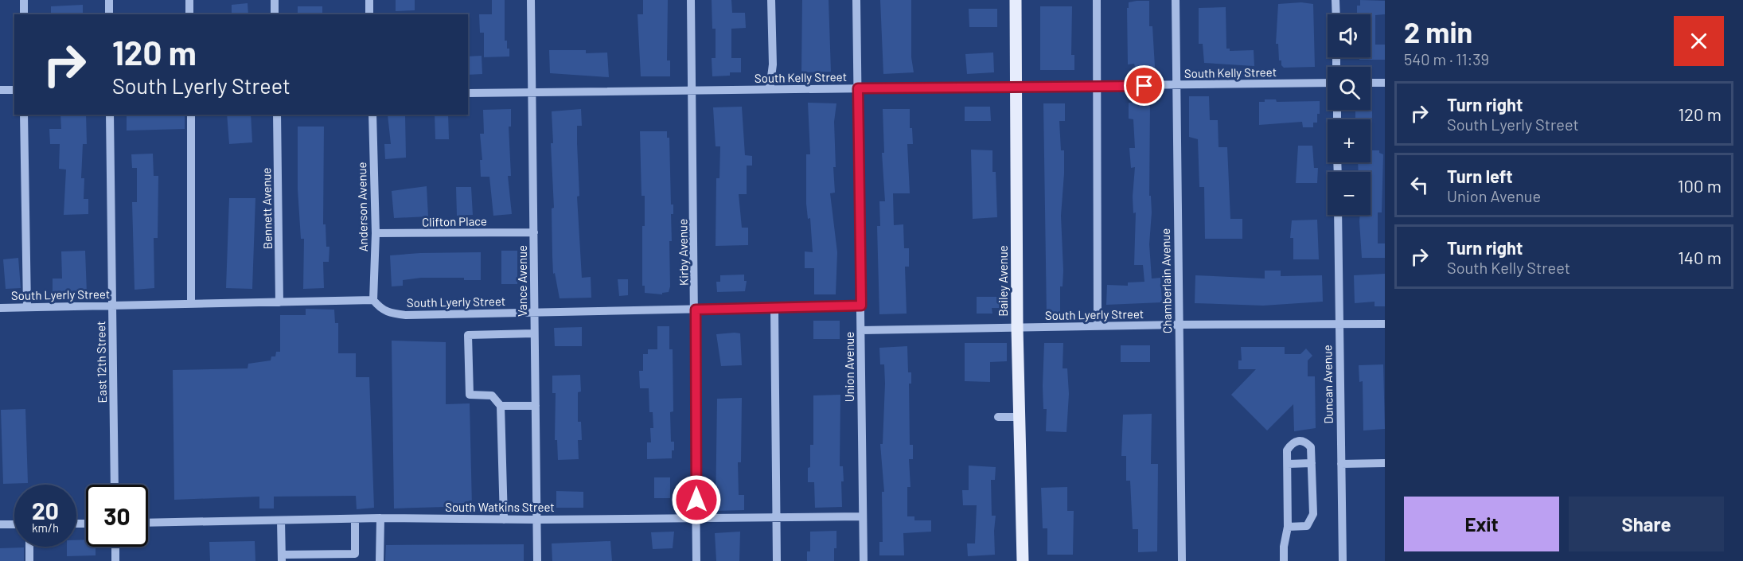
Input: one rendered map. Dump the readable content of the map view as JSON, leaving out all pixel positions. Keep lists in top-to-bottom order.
{
  "streets": {
    "main road": ["Bailey Avenue"],
    "street": [
      "South Kelly Street",
      "Anderson Avenue",
      "Bennett Avenue",
      "Clifton Place",
      "Kirby Avenue",
      "Vance Avenue",
      "Chamberlain Avenue",
      "South Lyerly Street",
      "East 12th Street",
      "Union Avenue",
      "Duncan Avenue",
      "South Watkins Street"
    ]
  },
  "crossings": [
    ["South Kelly Street", "Kirby Avenue"],
    ["South Kelly Street", "Vance Avenue"],
    ["South Kelly Street", "Bailey Avenue"],
    ["South Kelly Street", "Chamberlain Avenue"],
    ["South Kelly Street", "Union Avenue"],
    ["Anderson Avenue", "Clifton Place"],
    ["Anderson Avenue", "South Lyerly Street"],
    ["Bennett Avenue", "South Lyerly Street"],
    ["Clifton Place", "Vance Avenue"],
    ["Kirby Avenue", "South Lyerly Street"],
    ["Kirby Avenue", "South Watkins Street"],
    ["Vance Avenue", "South Lyerly Street"],
    ["Vance Avenue", "South Watkins Street"],
    ["Bailey Avenue", "South Lyerly Street"],
    ["Chamberlain Avenue", "South Lyerly Street"],
    ["South Lyerly Street", "East 12th Street"],
    ["South Lyerly Street", "Union Avenue"],
    ["South Lyerly Street", "Duncan Avenue"],
    ["Union Avenue", "South Watkins Street"]
  ],
  "page": {
    "heading": ["2 min", "540 m · 11:39"],
    "map_buttons": ["+", "−"],
    "turn": ["120 m", "South Lyerly Street"],
    "list": [
      {
        "name": "Turn right",
        "note": "South Lyerly Street",
        "value": "120 m"
      },
      {
        "name": "Turn left",
        "note": "Union Avenue",
        "value": "100 m"
      },
      {
        "name": "Turn right",
        "note": "South Kelly Street",
        "value": "140 m"
      }
    ],
    "speed": "20 km/h",
    "limit": "30",
    "buttons": ["Exit", "Share"]
  }
}
